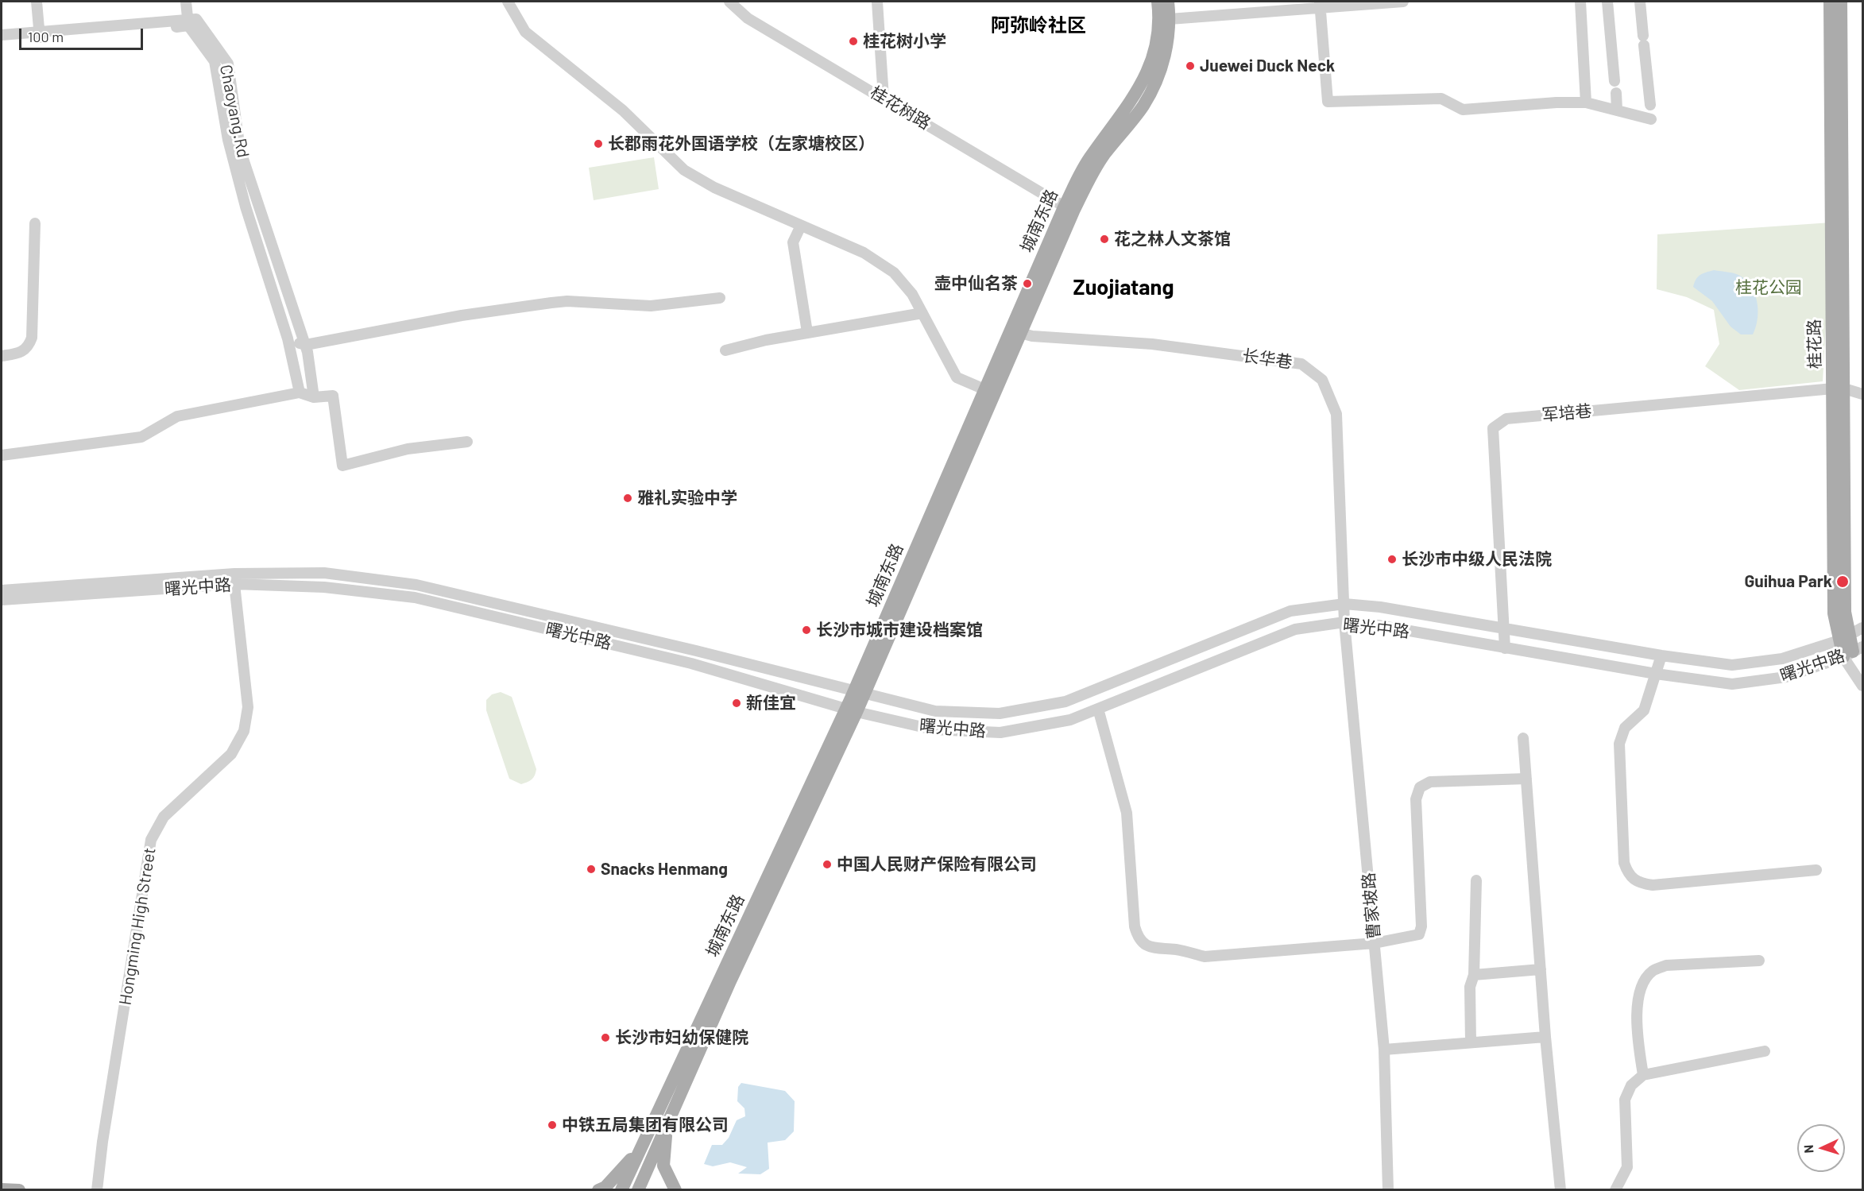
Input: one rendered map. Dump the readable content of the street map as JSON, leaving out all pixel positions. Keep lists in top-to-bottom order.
{
  "streets": {
    "main road": ["城南东路", "桂花路"],
    "street": [
      "桂花树路",
      "Chaoyang.Rd",
      "长华巷",
      "军培巷",
      "曙光中路",
      "曹家坡路",
      "Hongming High Street"
    ]
  },
  "crossings": [
    ["桂花树路", "城南东路"],
    ["城南东路", "长华巷"],
    ["城南东路", "曙光中路"],
    ["桂花路", "军培巷"],
    ["桂花路", "曙光中路"],
    ["长华巷", "曙光中路"],
    ["长华巷", "曹家坡路"],
    ["军培巷", "曙光中路"],
    ["曙光中路", "曹家坡路"],
    ["曙光中路", "Hongming High Street"]
  ],
  "districts": ["阿弥岭社区", "Zuojiatang"],
  "parks": ["桂花公园"],
  "places": [
    "桂花树小学",
    "Juewei Duck Neck",
    "长郡雨花外国语学校（左家塘校区）",
    "花之林人文茶馆",
    "壶中仙名茶",
    "雅礼实验中学",
    "长沙市中级人民法院",
    "Guihua Park",
    "长沙市城市建设档案馆",
    "新佳宜",
    "中国人民财产保险有限公司",
    "Snacks Henmang",
    "长沙市妇幼保健院",
    "中铁五局集团有限公司"
  ],
  "scale_bar": "100 m",
  "north": "left"
}
